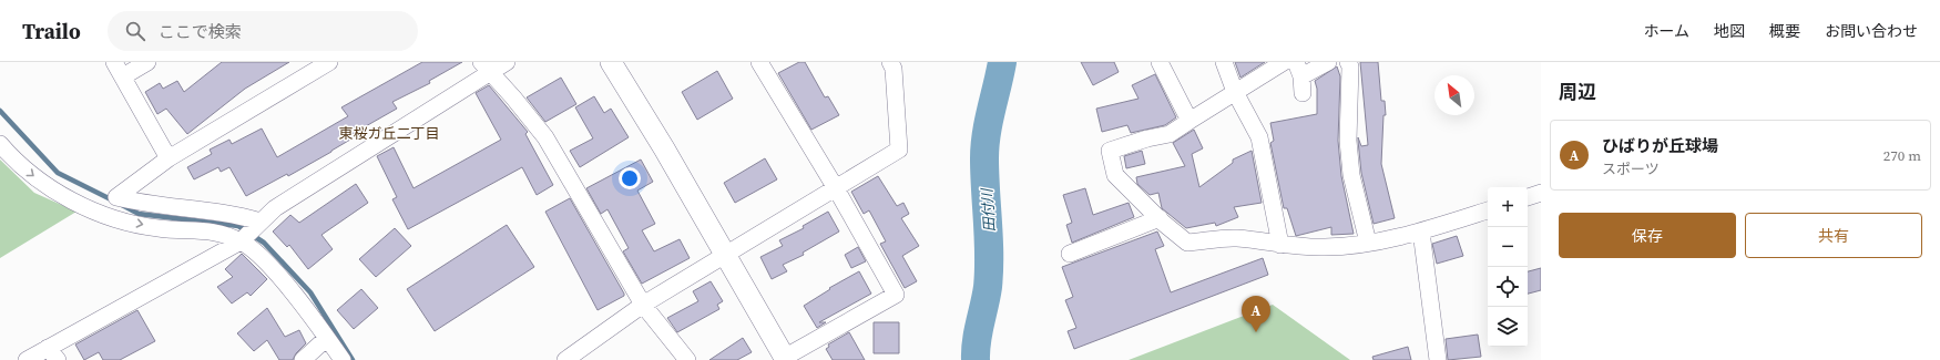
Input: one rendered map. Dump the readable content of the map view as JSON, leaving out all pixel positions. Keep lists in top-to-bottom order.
{
  "districts": ["東桜ガ丘二丁目"],
  "water": ["田付川"],
  "north": "top left",
  "page": {
    "header": "Trailo",
    "search": "ここで検索",
    "nav": [
      "ホーム",
      "地図",
      "概要",
      "お問い合わせ"
    ],
    "heading": "周辺",
    "list": [
      {
        "mark": "A",
        "name": "ひばりが丘球場",
        "note": "スポーツ",
        "value": "270 m"
      }
    ],
    "map_buttons": ["+", "−"],
    "buttons": ["保存", "共有"],
    "pins": "A"
  }
}
